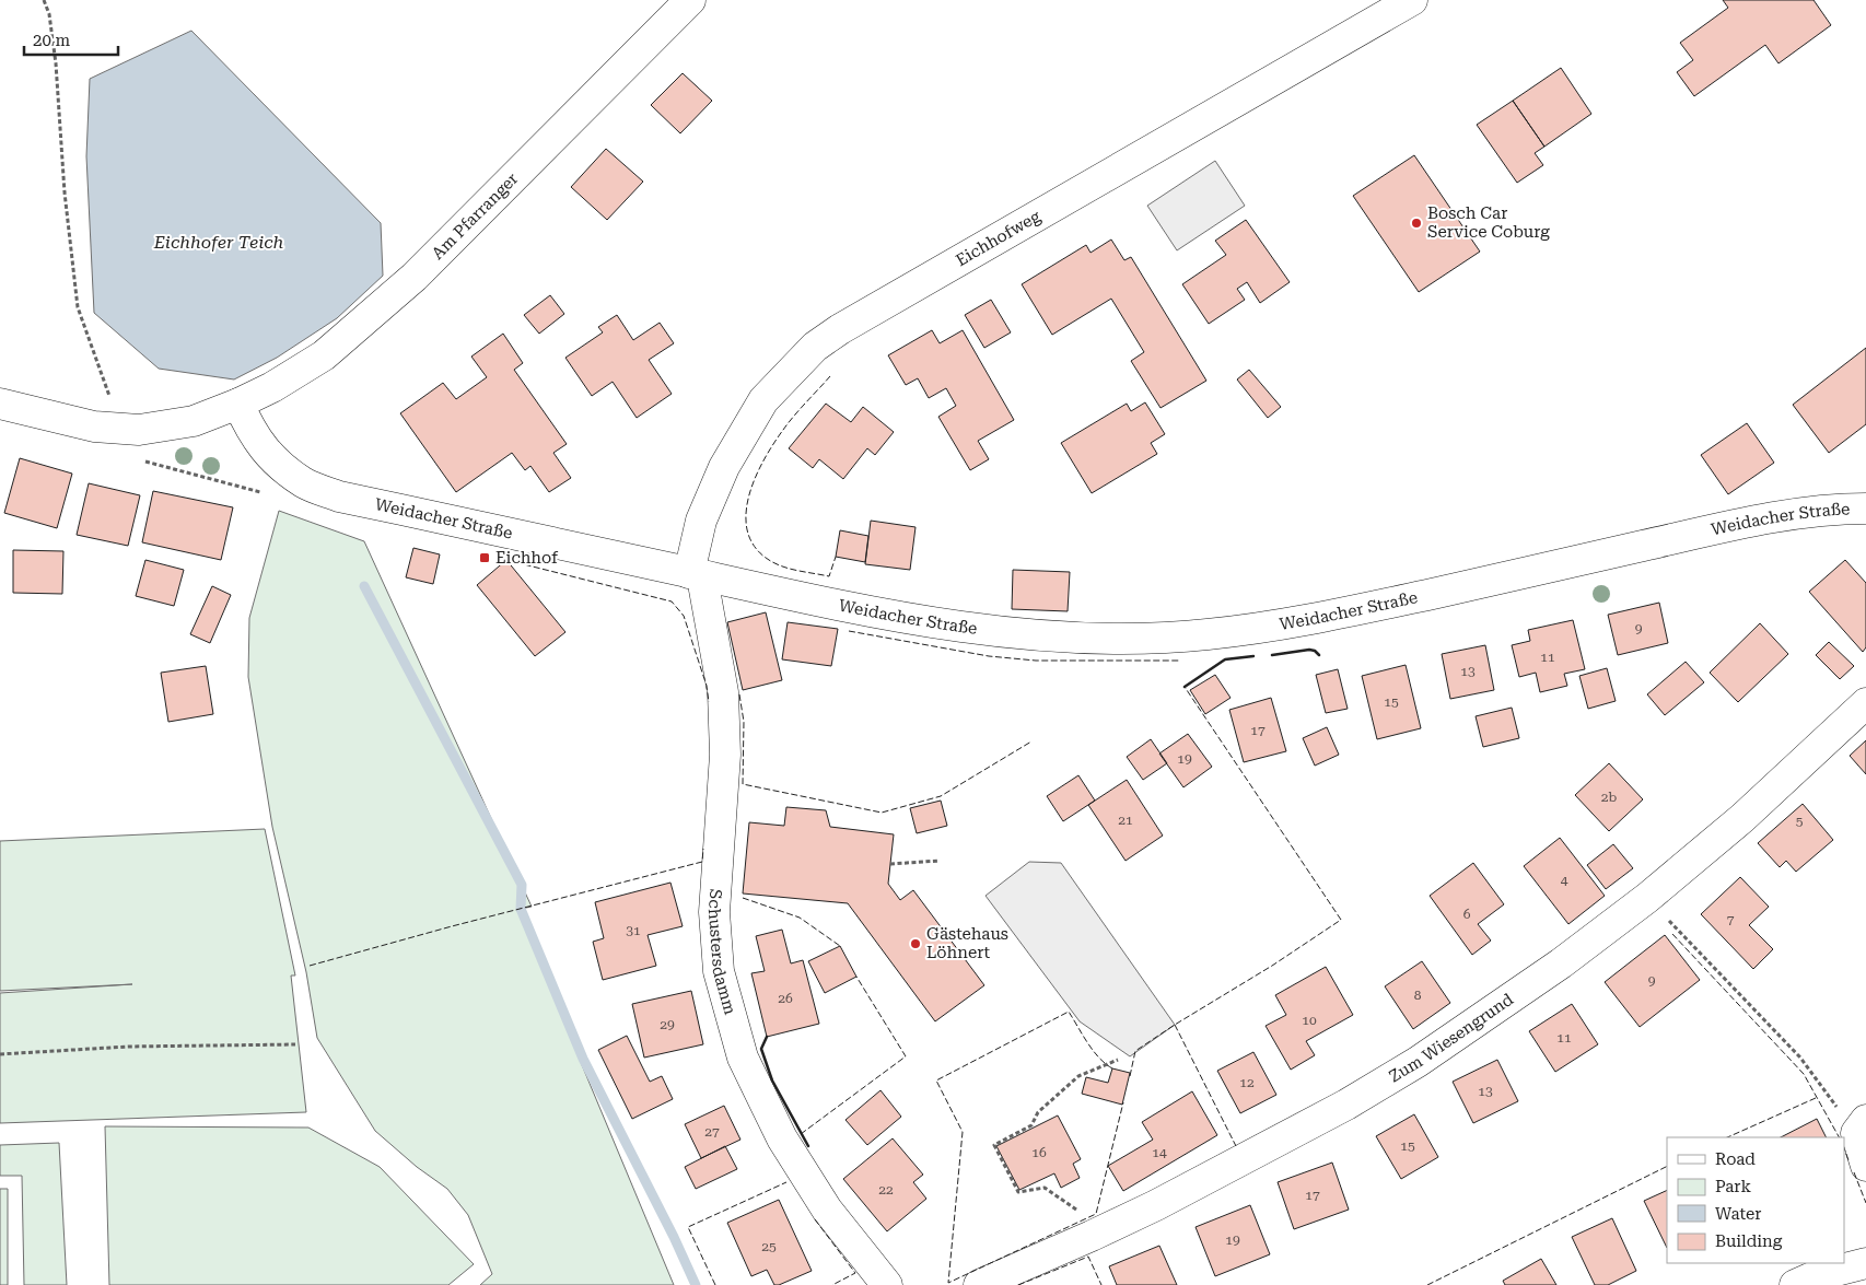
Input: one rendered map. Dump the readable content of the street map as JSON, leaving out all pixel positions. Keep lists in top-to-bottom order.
{
  "streets": {
    "street": [
      "Am Pfarranger",
      "Eichhofweg",
      "Weidacher Straße",
      "Schustersdamm",
      "Zum Wiesengrund"
    ]
  },
  "crossings": [
    ["Am Pfarranger", "Weidacher Straße"],
    ["Eichhofweg", "Weidacher Straße"],
    ["Eichhofweg", "Schustersdamm"],
    ["Weidacher Straße", "Schustersdamm"]
  ],
  "water": ["Eichhofer Teich"],
  "places": {
    "other": ["Bosch Car Service Coburg", "Gästehaus Löhnert"],
    "transit": ["Eichhof"]
  },
  "house_numbers": [
    "9",
    "11",
    "13",
    "15",
    "17",
    "19",
    "2b",
    "21",
    "5",
    "4",
    "6",
    "7",
    "31",
    "9",
    "8",
    "26",
    "10",
    "29",
    "11",
    "12",
    "13",
    "27",
    "15",
    "16",
    "14",
    "22",
    "17",
    "19",
    "25"
  ],
  "legend": [
    "Road",
    "Park",
    "Water",
    "Building"
  ],
  "scale_bar": "20 m"
}
